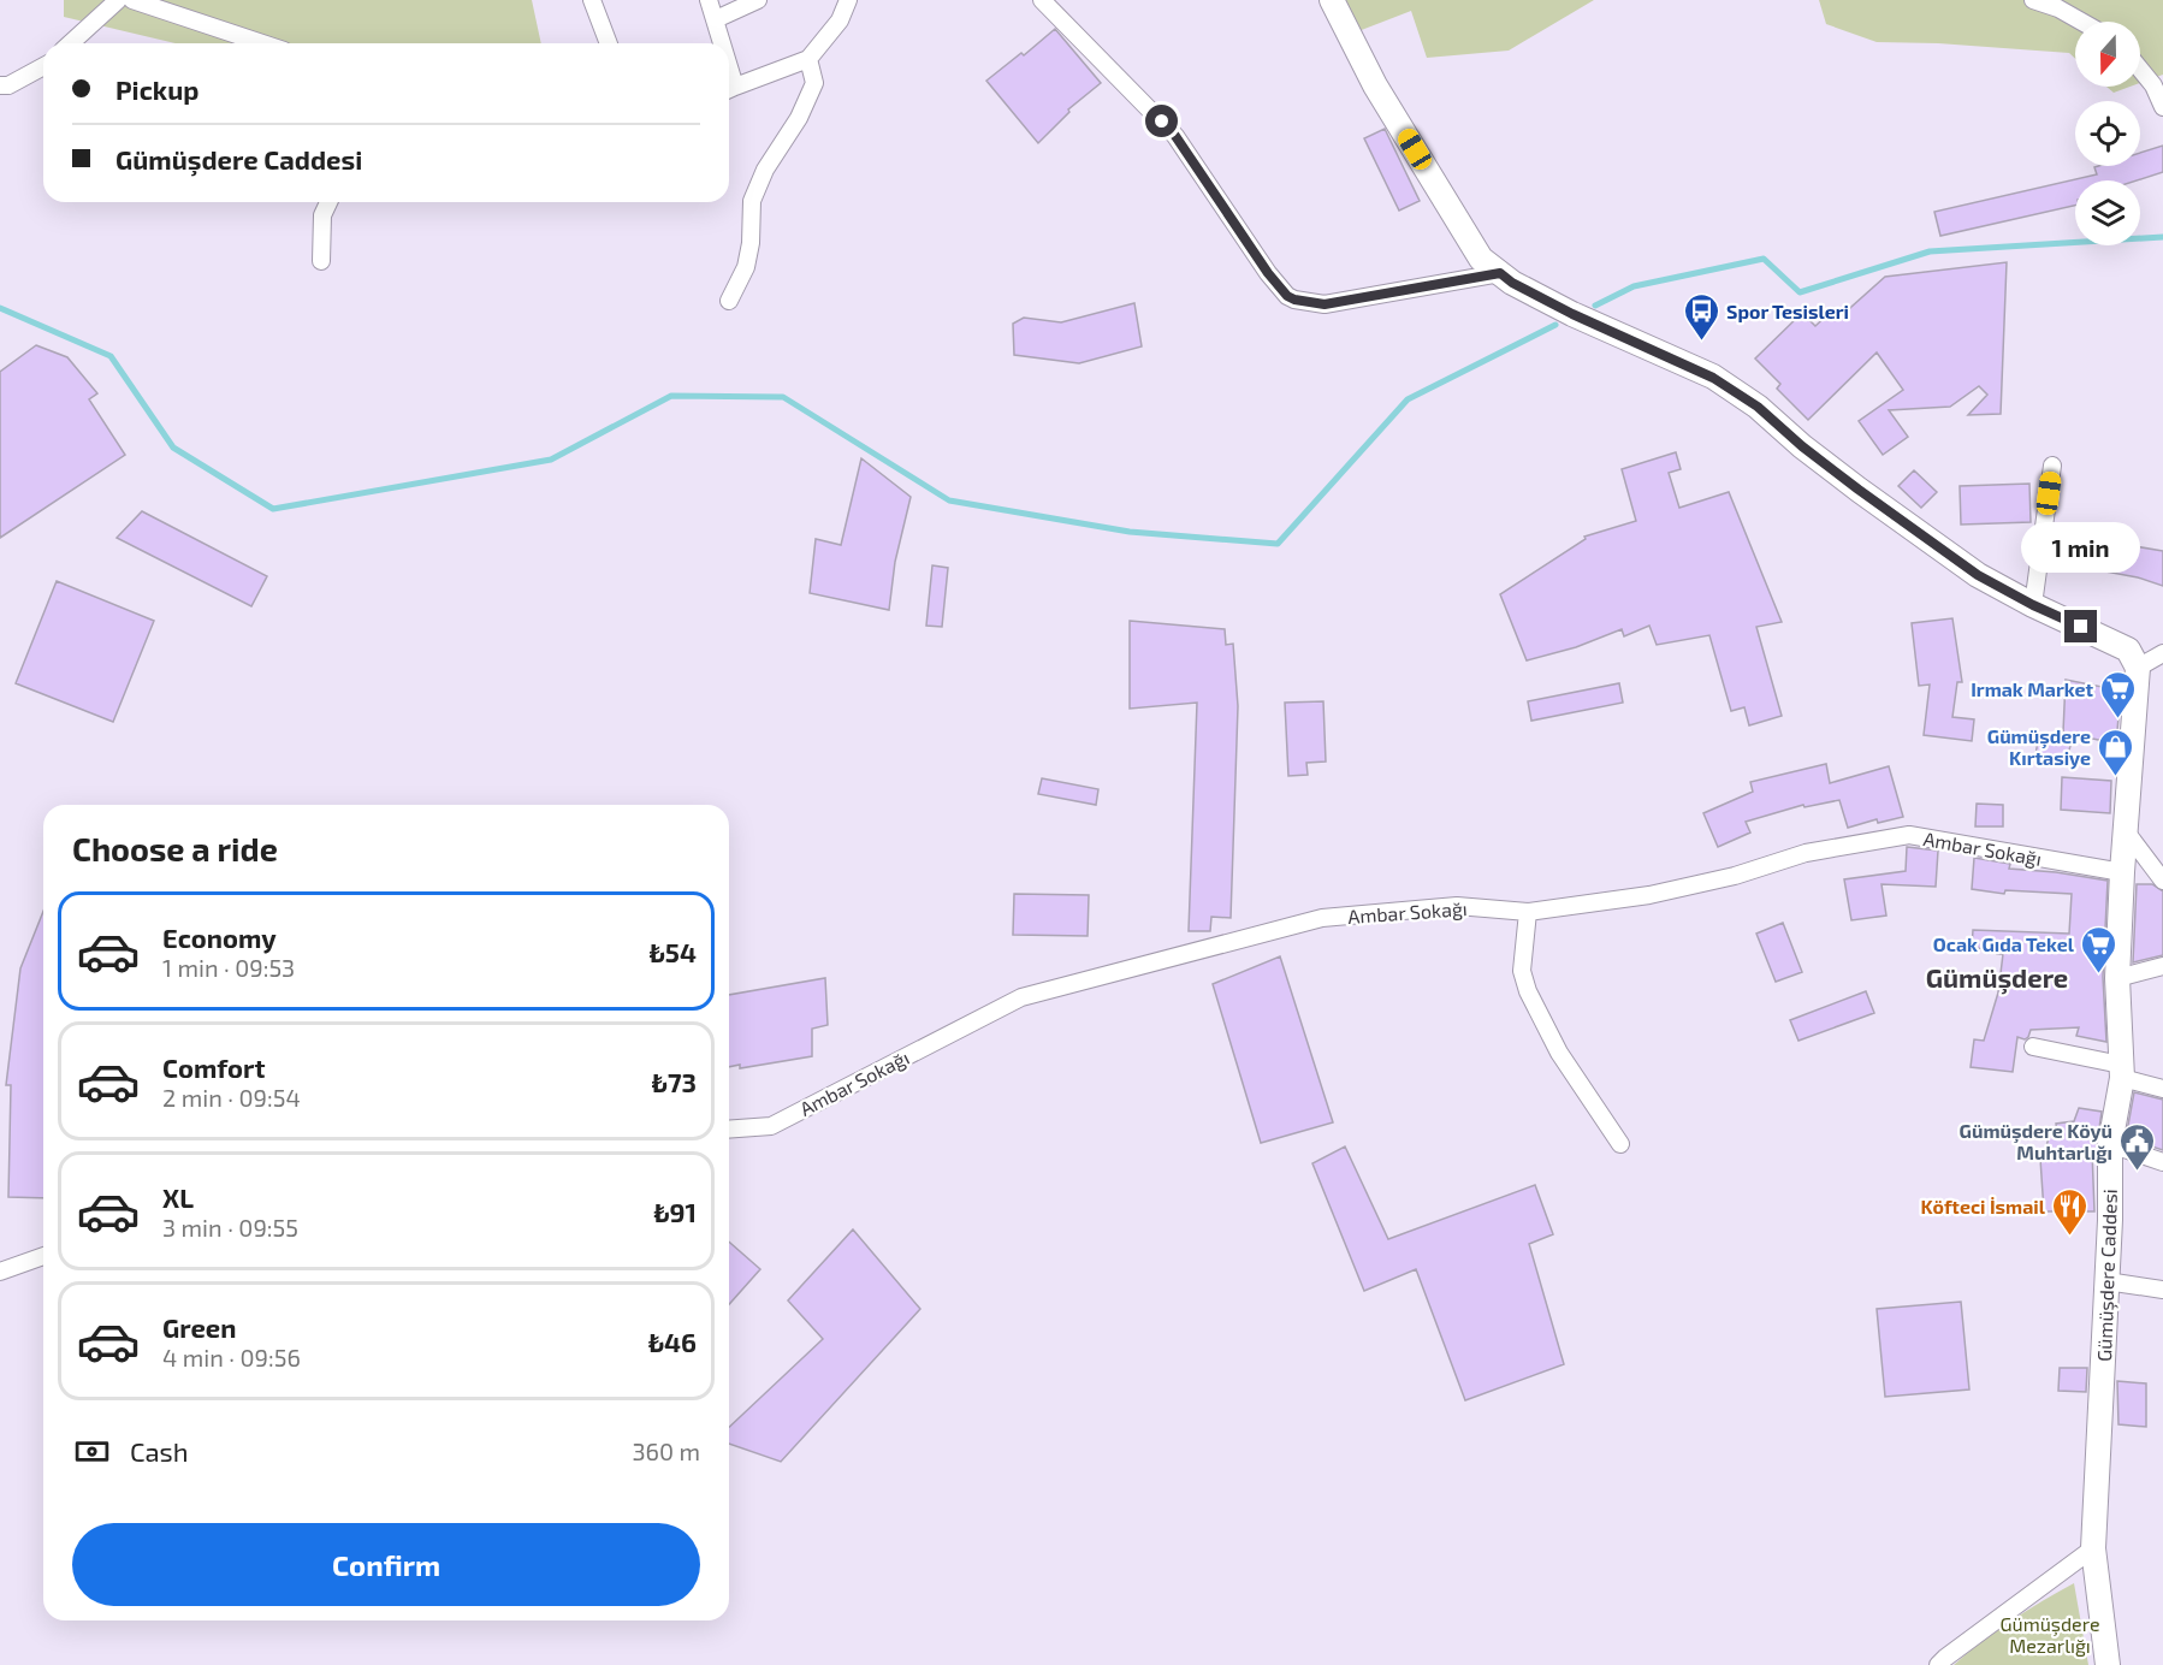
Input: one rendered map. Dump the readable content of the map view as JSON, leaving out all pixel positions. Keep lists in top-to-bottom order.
{
  "streets": {
    "street": ["Ambar Sokağı", "Gümüşdere Caddesi"]
  },
  "crossings": [
    ["Ambar Sokağı", "Gümüşdere Caddesi"]
  ],
  "districts": ["Gümüşdere"],
  "parks": ["Gümüşdere Mezarlığı"],
  "places": {
    "bus stop": ["Spor Tesisleri"],
    "supermarket": ["Irmak Market", "Ocak Gıda Tekel"],
    "shop": ["Gümüşdere Kırtasiye"],
    "public building": ["Gümüşdere Köyü Muhtarlığı"],
    "restaurant": ["Köfteci İsmail"]
  },
  "north": "bottom",
  "page": {
    "banner": ["Pickup", "Gümüşdere Caddesi"],
    "bubble": "1 min",
    "heading": "Choose a ride",
    "list": [
      {
        "name": "Economy",
        "note": "1 min · 09:53",
        "value": "₺54"
      },
      {
        "name": "Comfort",
        "note": "2 min · 09:54",
        "value": "₺73"
      },
      {
        "name": "XL",
        "note": "3 min · 09:55",
        "value": "₺91"
      },
      {
        "name": "Green",
        "note": "4 min · 09:56",
        "value": "₺46"
      }
    ],
    "pay": ["Cash", "360 m"],
    "buttons": "Confirm"
  }
}
